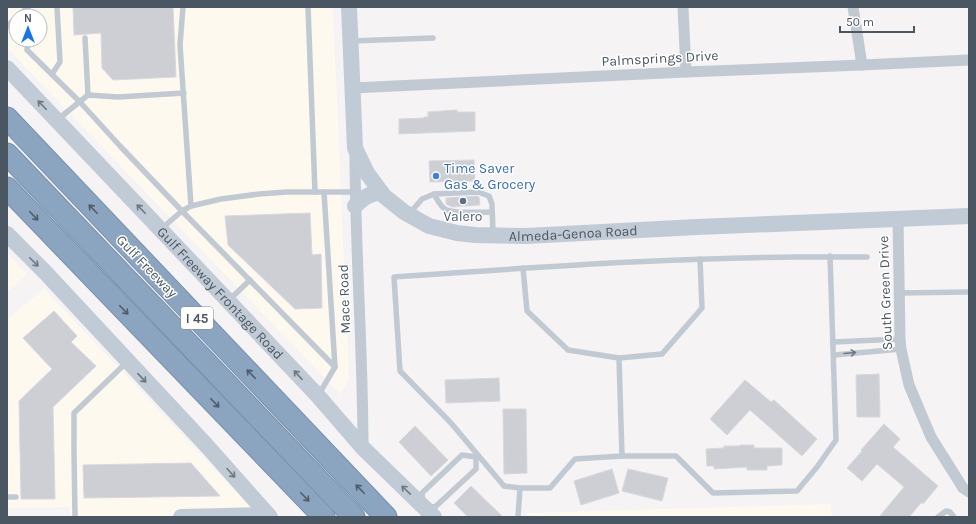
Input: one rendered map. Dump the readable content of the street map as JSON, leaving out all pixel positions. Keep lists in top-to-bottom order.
{
  "streets": {
    "highway": ["Gulf Freeway", "I 45"],
    "main road": ["Almeda-Genoa Road", "Gulf Freeway Frontage Road"],
    "street": ["Palmsprings Drive", "South Green Drive", "Mace Road"]
  },
  "crossings": [
    ["Palmsprings Drive", "Almeda-Genoa Road"],
    ["Almeda-Genoa Road", "South Green Drive"],
    ["Almeda-Genoa Road", "Mace Road"],
    ["Gulf Freeway Frontage Road", "Mace Road"]
  ],
  "places": ["Time Saver Gas & Grocery", "Valero"],
  "scale_bar": "50 m",
  "north": "top"
}
